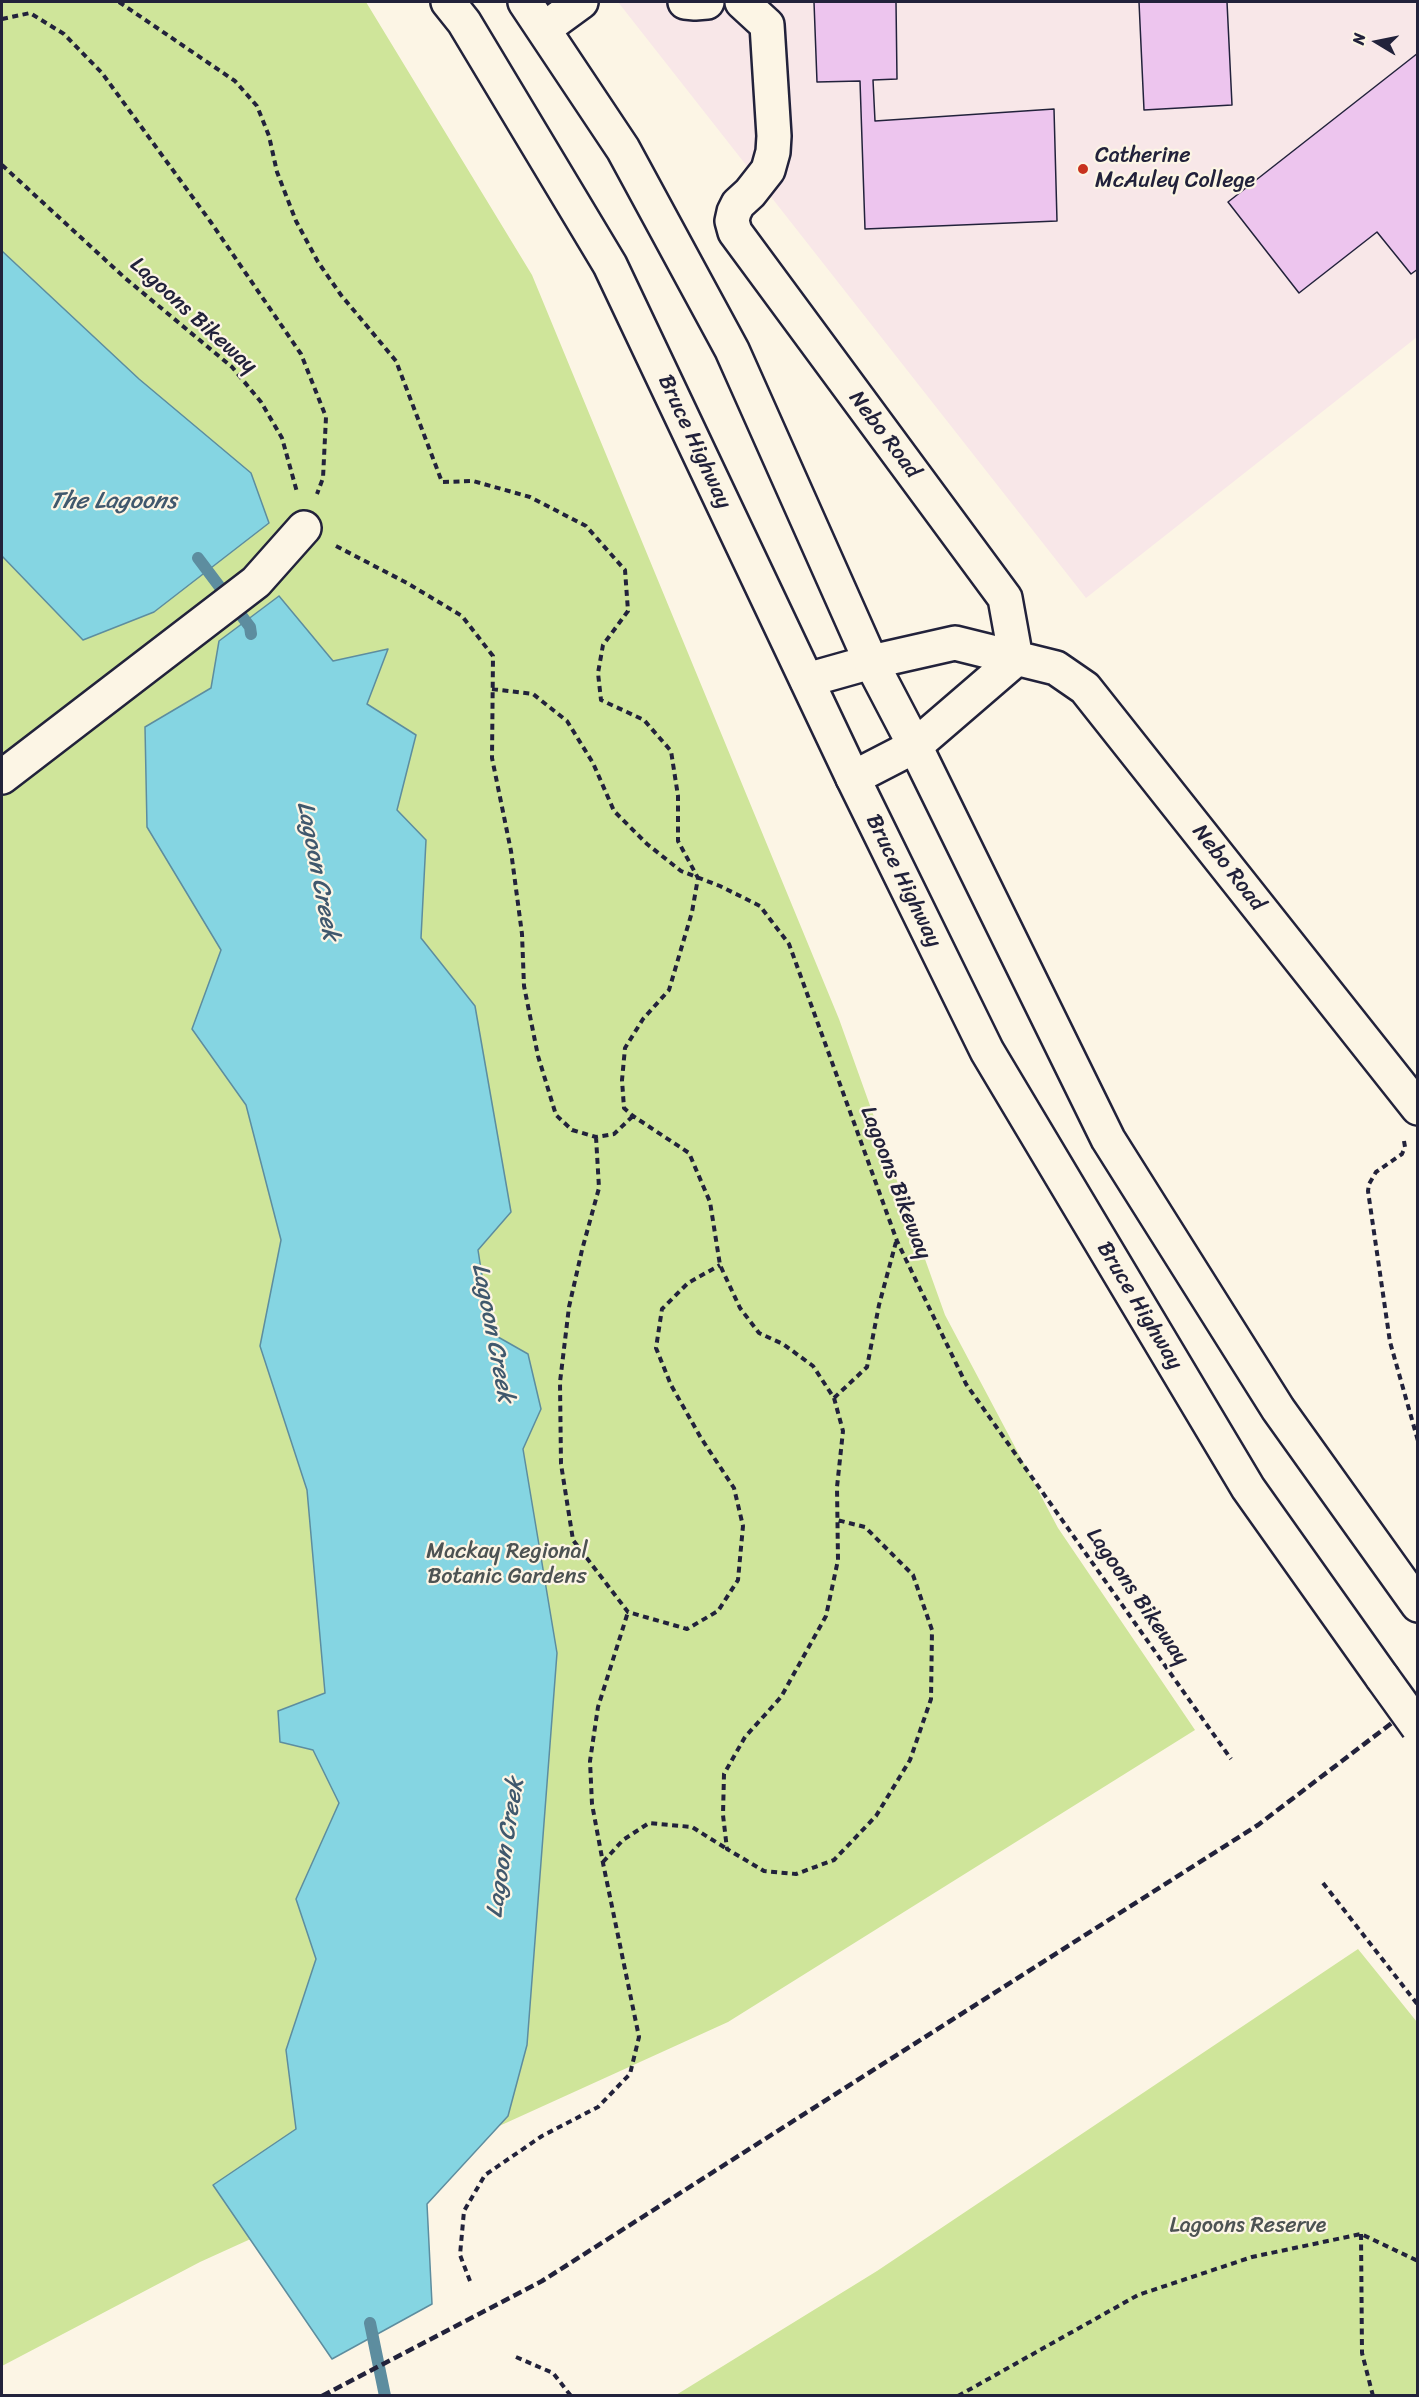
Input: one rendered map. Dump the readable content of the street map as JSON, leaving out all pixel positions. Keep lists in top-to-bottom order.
{
  "streets": {
    "main road": ["Nebo Road", "Bruce Highway"],
    "path": ["Lagoons Bikeway"]
  },
  "crossings": [
    ["Nebo Road", "Bruce Highway"]
  ],
  "water": ["The Lagoons", "Lagoon Creek"],
  "parks": ["Mackay Regional Botanic Gardens", "Lagoons Reserve"],
  "places": ["Catherine McAuley College"],
  "north": "left"
}
